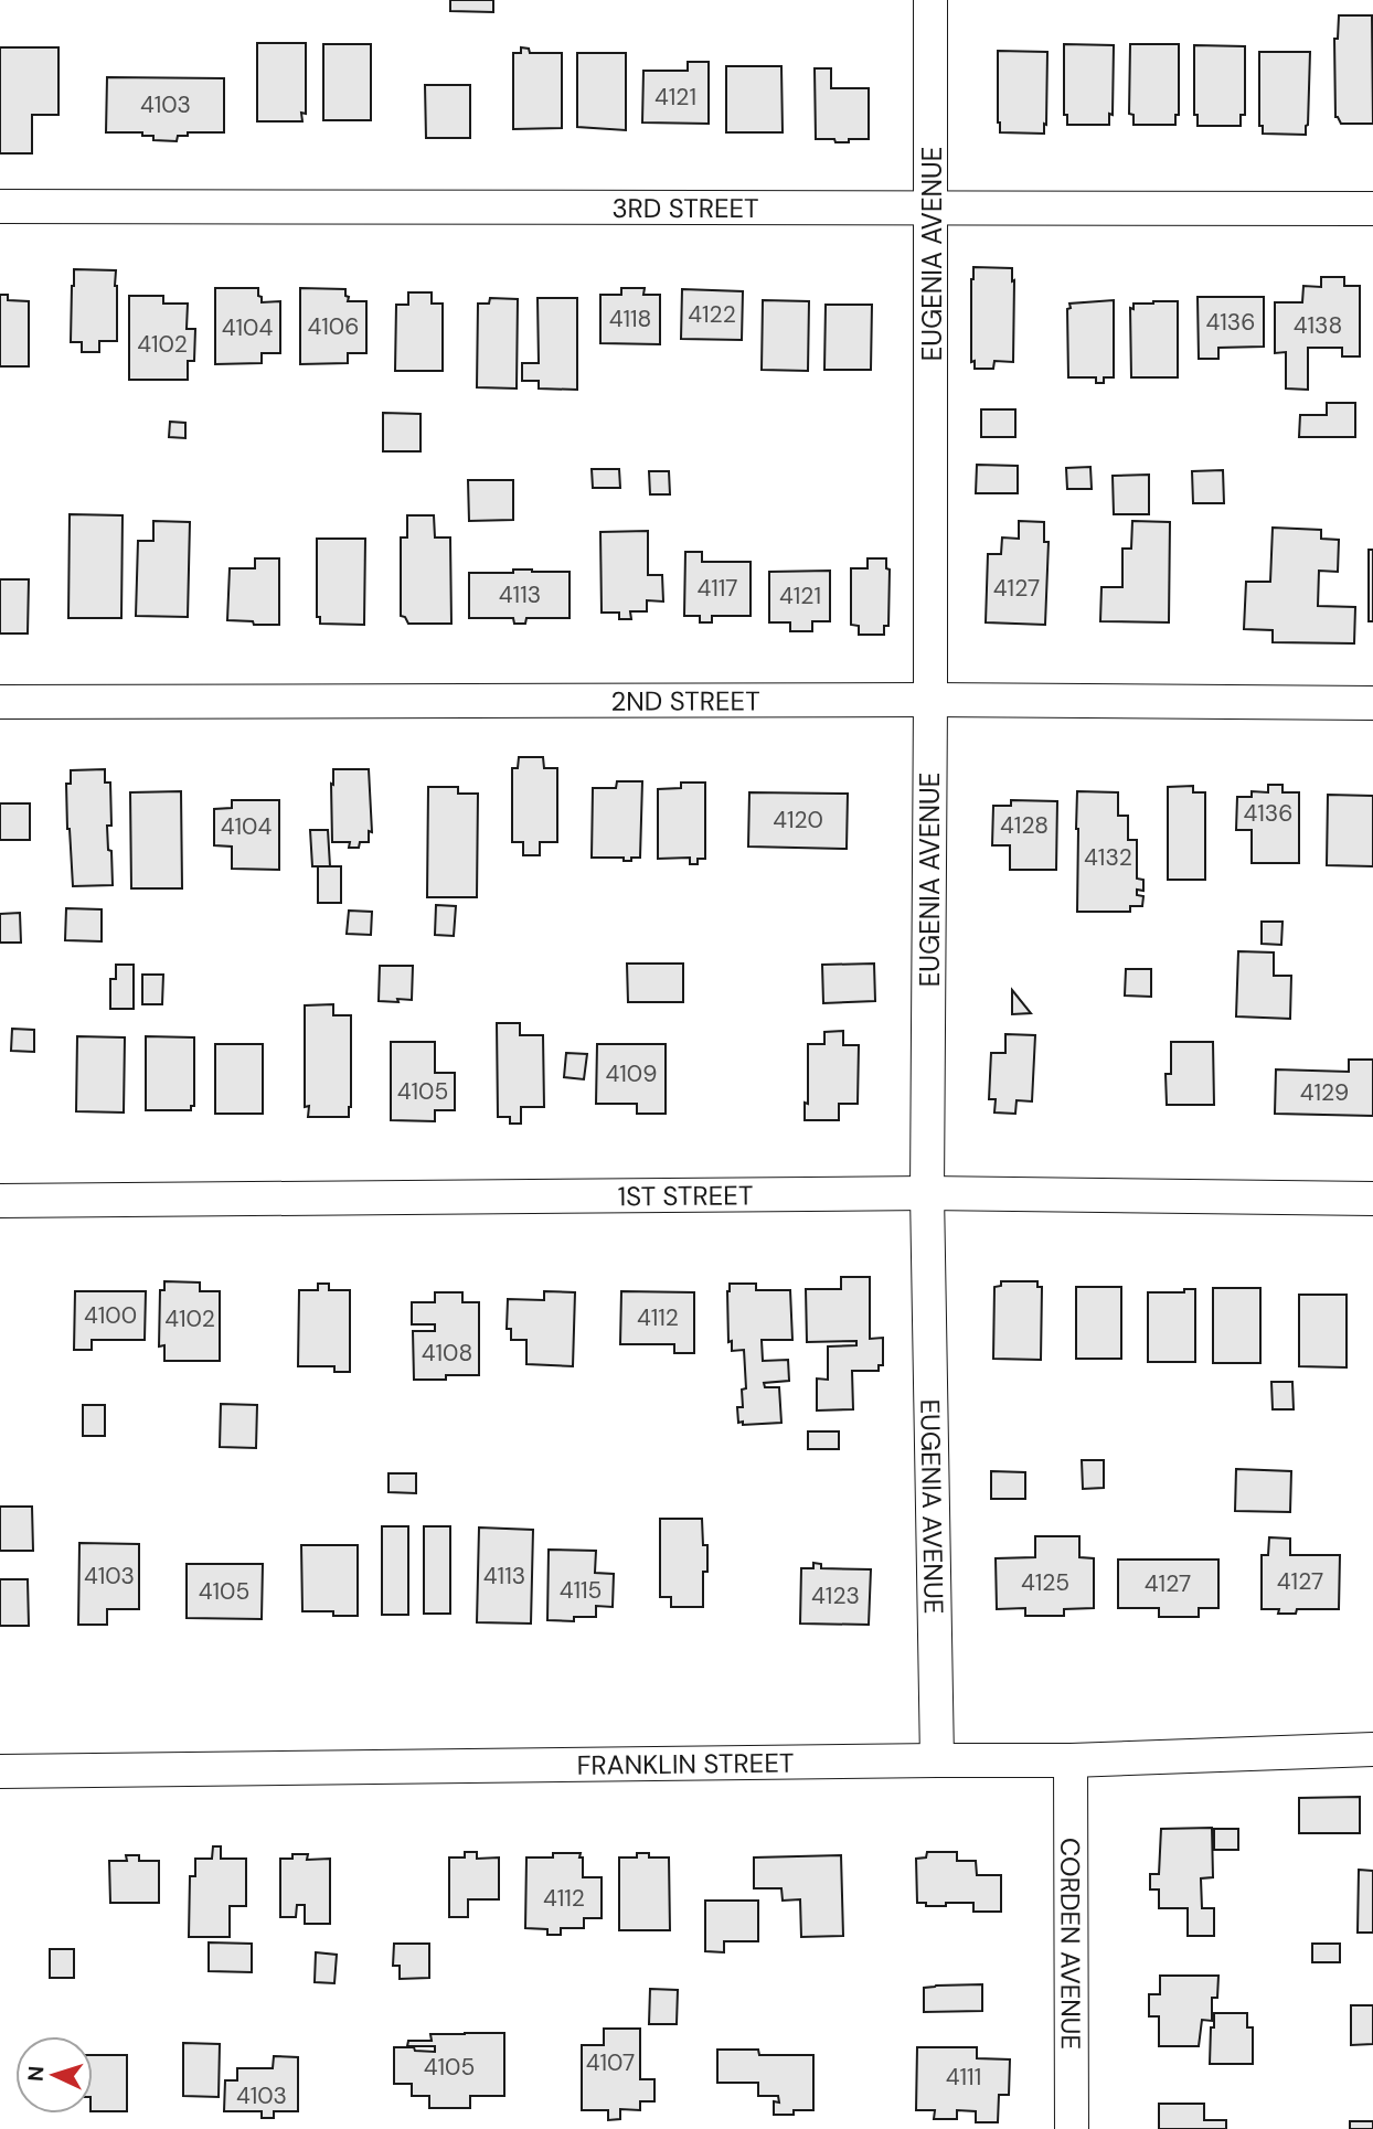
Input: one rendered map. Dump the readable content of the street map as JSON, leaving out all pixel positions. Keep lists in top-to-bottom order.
{
  "streets": {
    "street": [
      "3RD STREET",
      "EUGENIA AVENUE",
      "2ND STREET",
      "1ST STREET",
      "FRANKLIN STREET",
      "CORDEN AVENUE"
    ]
  },
  "crossings": [
    ["3RD STREET", "EUGENIA AVENUE"],
    ["EUGENIA AVENUE", "2ND STREET"],
    ["EUGENIA AVENUE", "1ST STREET"],
    ["EUGENIA AVENUE", "FRANKLIN STREET"],
    ["FRANKLIN STREET", "CORDEN AVENUE"]
  ],
  "house_numbers": [
    "4121",
    "4103",
    "4122",
    "4118",
    "4136",
    "4138",
    "4106",
    "4104",
    "4102",
    "4117",
    "4127",
    "4113",
    "4121",
    "4136",
    "4120",
    "4128",
    "4104",
    "4132",
    "4109",
    "4105",
    "4129",
    "4100",
    "4112",
    "4102",
    "4108",
    "4103",
    "4113",
    "4127",
    "4125",
    "4127",
    "4115",
    "4105",
    "4123",
    "4112",
    "4107",
    "4105",
    "4111",
    "4103"
  ],
  "north": "left"
}
